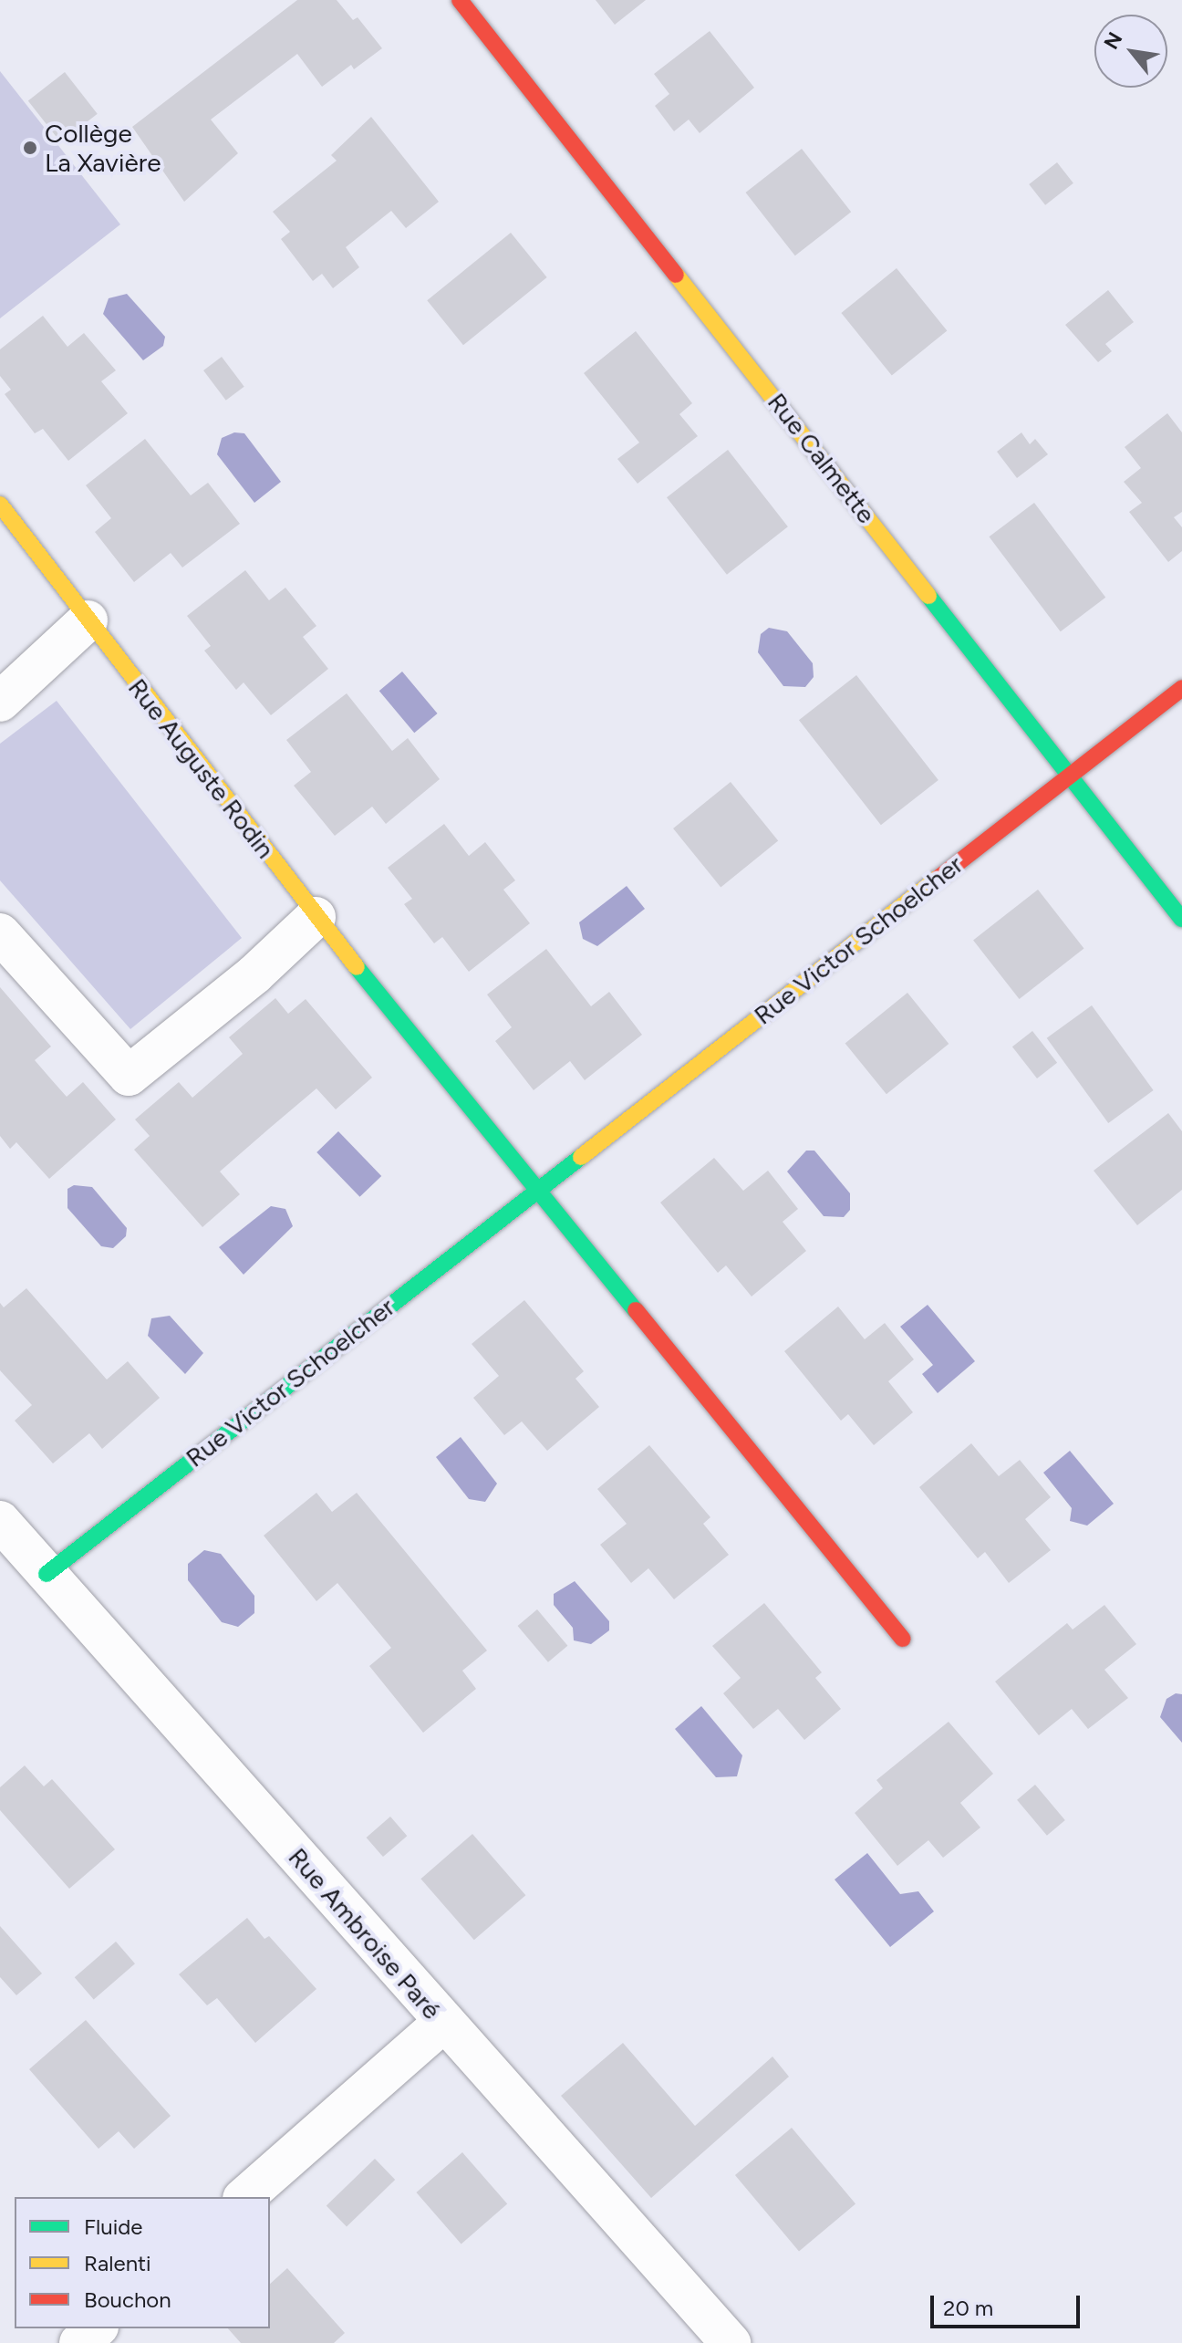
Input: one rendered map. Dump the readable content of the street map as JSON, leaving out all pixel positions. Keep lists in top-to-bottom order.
{
  "streets": {
    "street": [
      "Rue Calmette",
      "Rue Auguste Rodin",
      "Rue Victor Schoelcher",
      "Rue Ambroise Paré"
    ]
  },
  "crossings": [
    ["Rue Calmette", "Rue Victor Schoelcher"],
    ["Rue Auguste Rodin", "Rue Victor Schoelcher"],
    ["Rue Victor Schoelcher", "Rue Ambroise Paré"]
  ],
  "places": ["Collège La Xavière"],
  "legend": ["Fluide", "Ralenti", "Bouchon"],
  "scale_bar": "20 m",
  "north": "top left"
}
